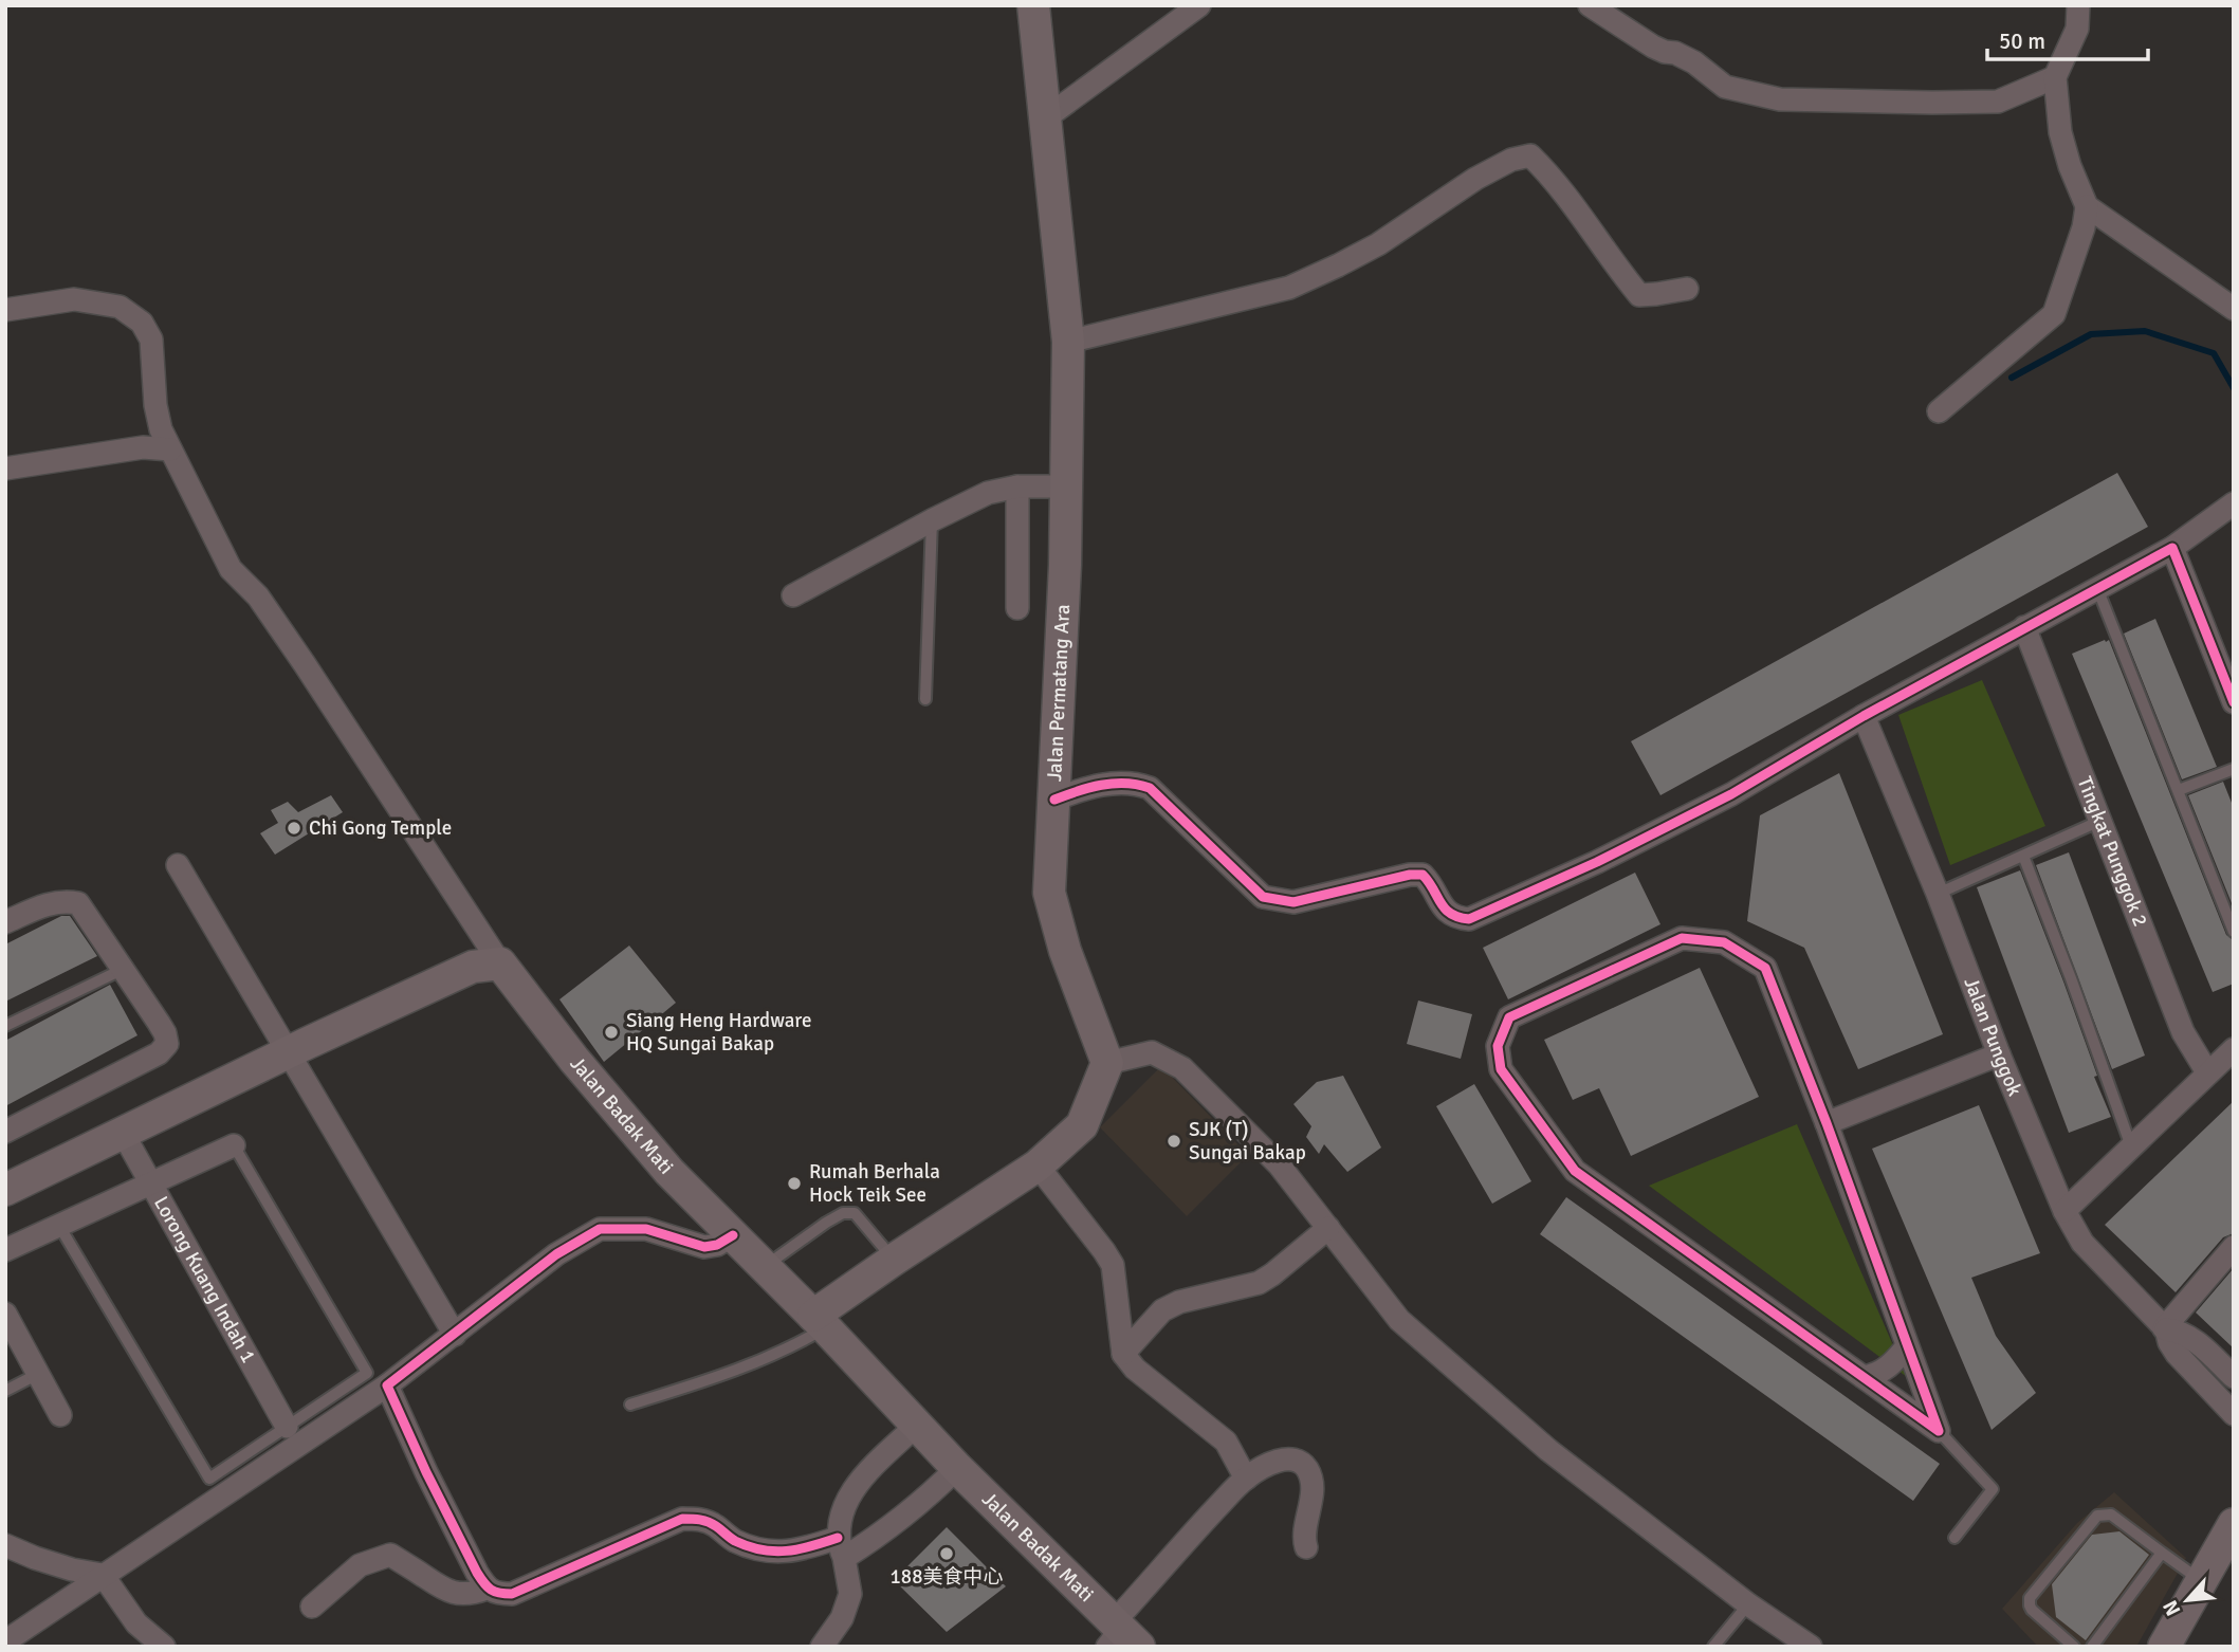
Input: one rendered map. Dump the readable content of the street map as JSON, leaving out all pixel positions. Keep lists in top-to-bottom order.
{
  "streets": {
    "main road": ["Jalan Permatang Ara", "Jalan Badak Mati"],
    "street": ["Tingkat Punggok 2", "Jalan Punggok", "Lorong Kuang Indah 1"]
  },
  "places": [
    "Chi Gong Temple",
    "Siang Heng Hardware HQ Sungai Bakap",
    "SJK (T) Sungai Bakap",
    "Rumah Berhala Hock Teik See",
    "188美食中心"
  ],
  "scale_bar": "50 m",
  "north": "bottom left"
}
